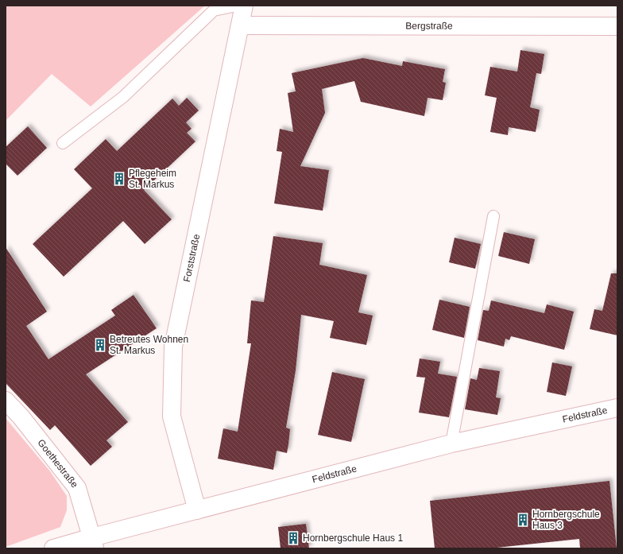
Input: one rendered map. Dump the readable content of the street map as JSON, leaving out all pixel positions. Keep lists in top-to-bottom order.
{
  "streets": {
    "street": [
      "Bergstraße",
      "Forststraße",
      "Feldstraße",
      "Goethestraße"
    ]
  },
  "crossings": [
    ["Bergstraße", "Forststraße"],
    ["Forststraße", "Feldstraße"],
    ["Feldstraße", "Goethestraße"]
  ],
  "places": {
    "building": [
      "Pflegeheim St. Markus",
      "Betreutes Wohnen St. Markus",
      "Hornbergschule Haus 3",
      "Hornbergschule Haus 1"
    ]
  }
}
